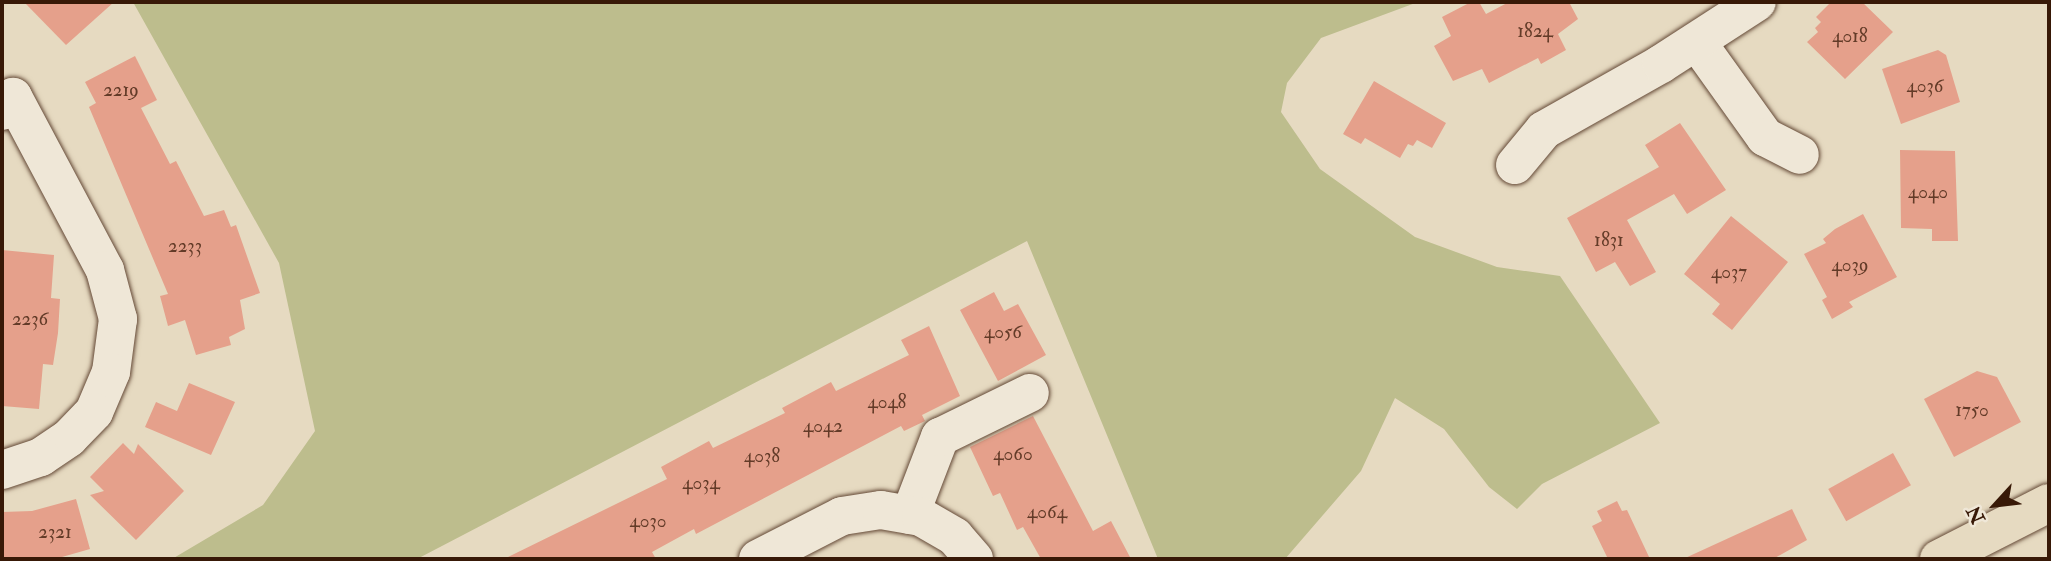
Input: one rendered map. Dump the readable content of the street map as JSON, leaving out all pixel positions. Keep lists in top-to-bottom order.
{
  "house_numbers": [
    "1824",
    "4018",
    "4036",
    "2219",
    "4040",
    "1831",
    "2233",
    "4039",
    "4037",
    "2236",
    "4056",
    "4048",
    "1750",
    "4042",
    "4060",
    "4038",
    "4034",
    "4064",
    "4030",
    "2321"
  ],
  "north": "bottom left"
}
